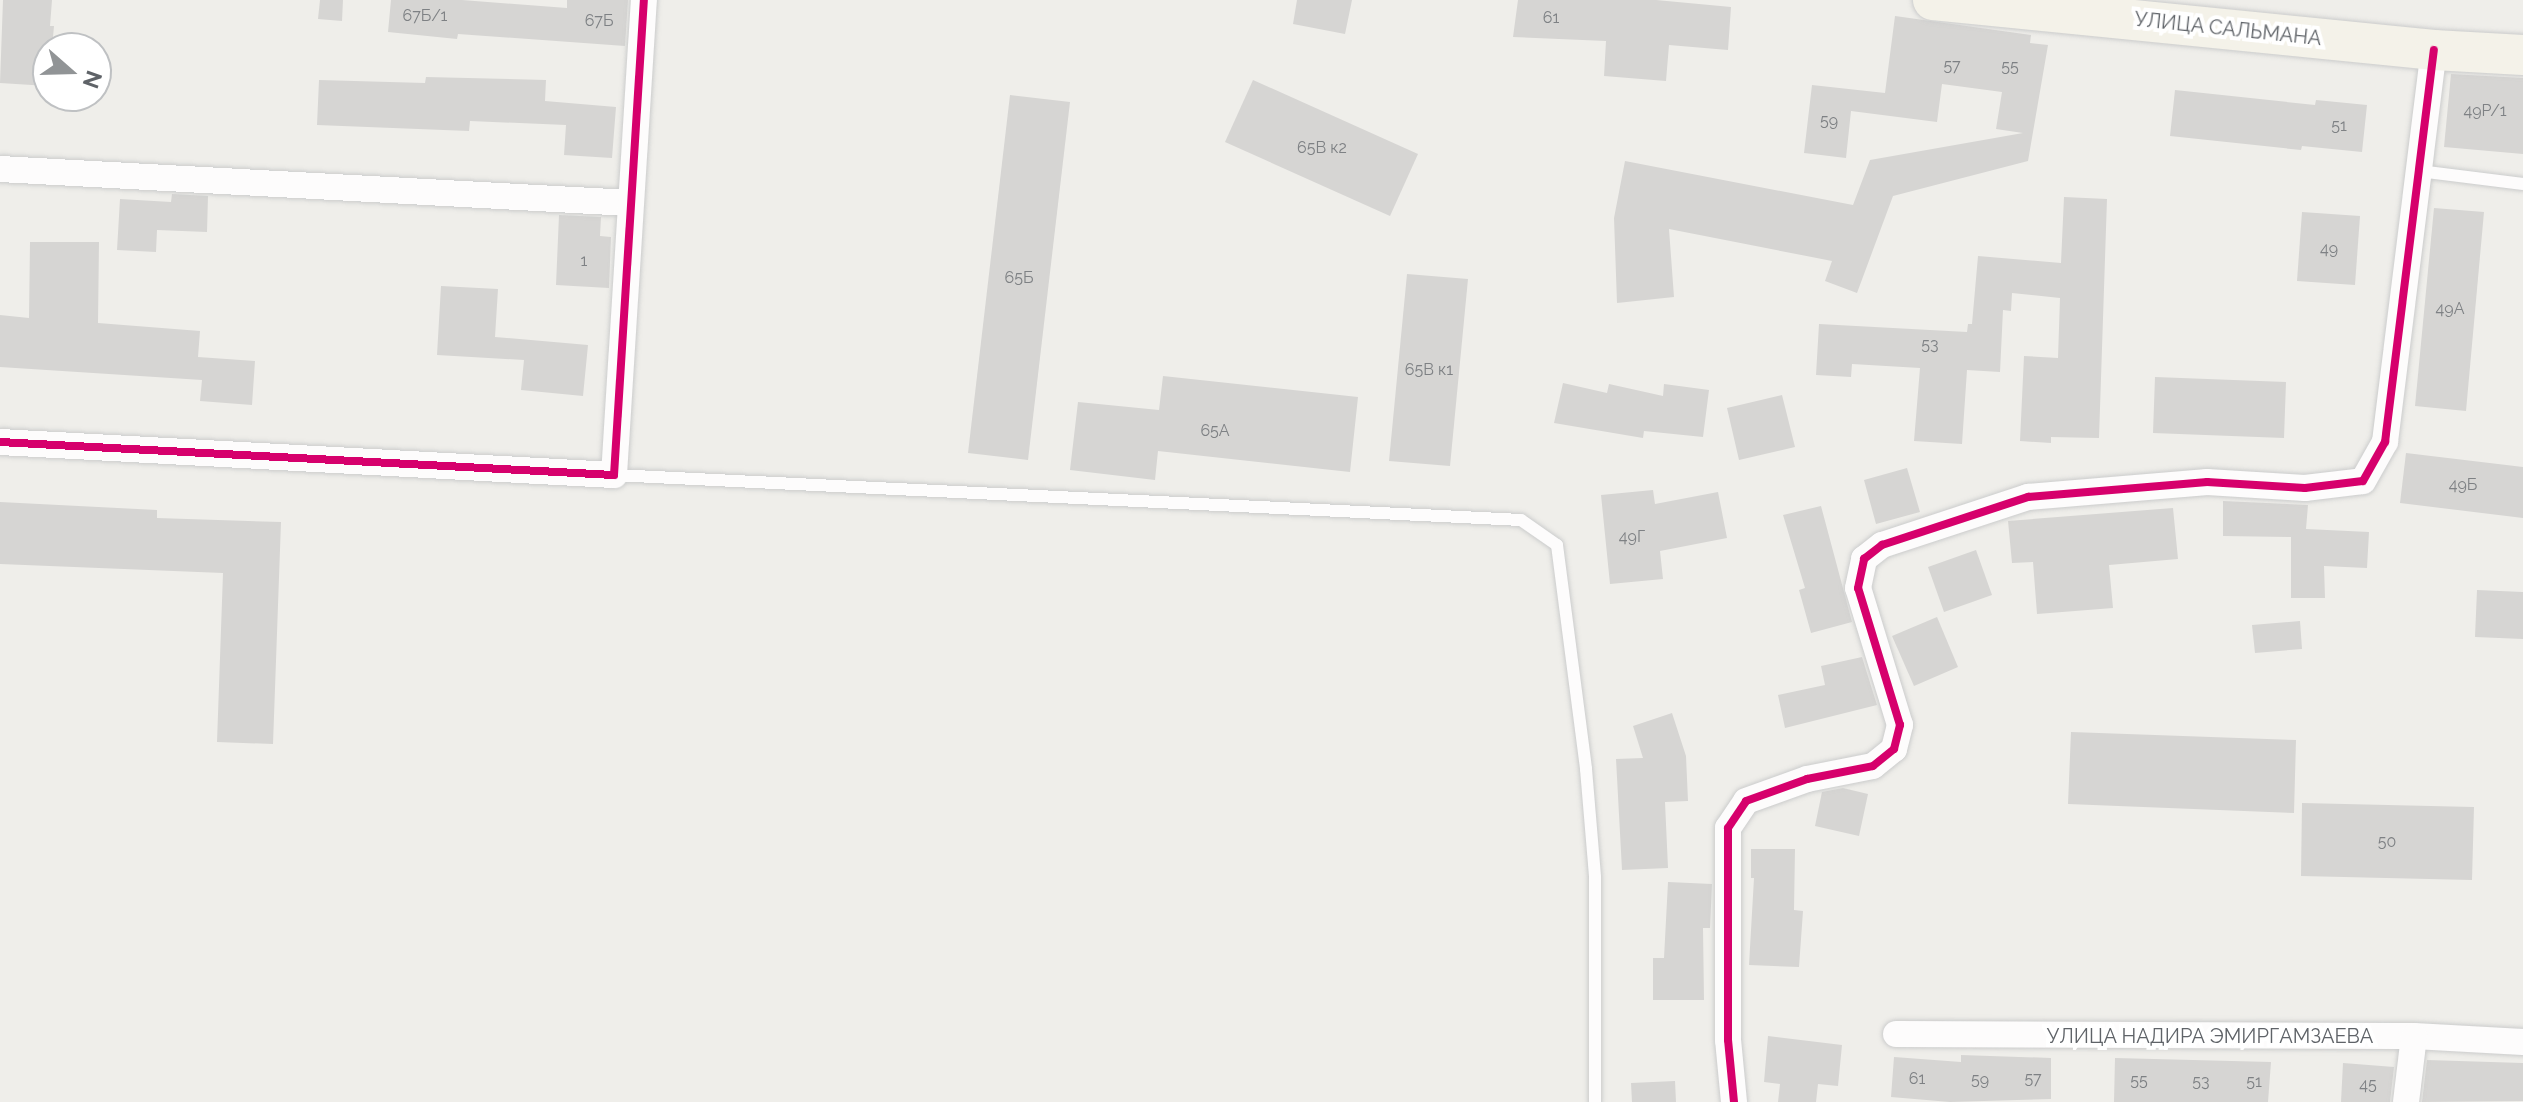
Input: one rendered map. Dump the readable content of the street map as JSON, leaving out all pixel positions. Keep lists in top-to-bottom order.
{
  "streets": {
    "main road": ["УЛИЦА САЛЬМАНА"],
    "street": ["УЛИЦА НАДИРА ЭМИРГАМЗАЕВА"]
  },
  "house_numbers": [
    "67Б/1",
    "61",
    "67Б",
    "57",
    "55",
    "49Р/1",
    "59",
    "51",
    "65В к2",
    "49",
    "1",
    "65Б",
    "49А",
    "53",
    "65В к1",
    "65А",
    "49Б",
    "49Г",
    "50",
    "61",
    "57",
    "59",
    "55",
    "53",
    "51",
    "45"
  ],
  "north": "right"
}
